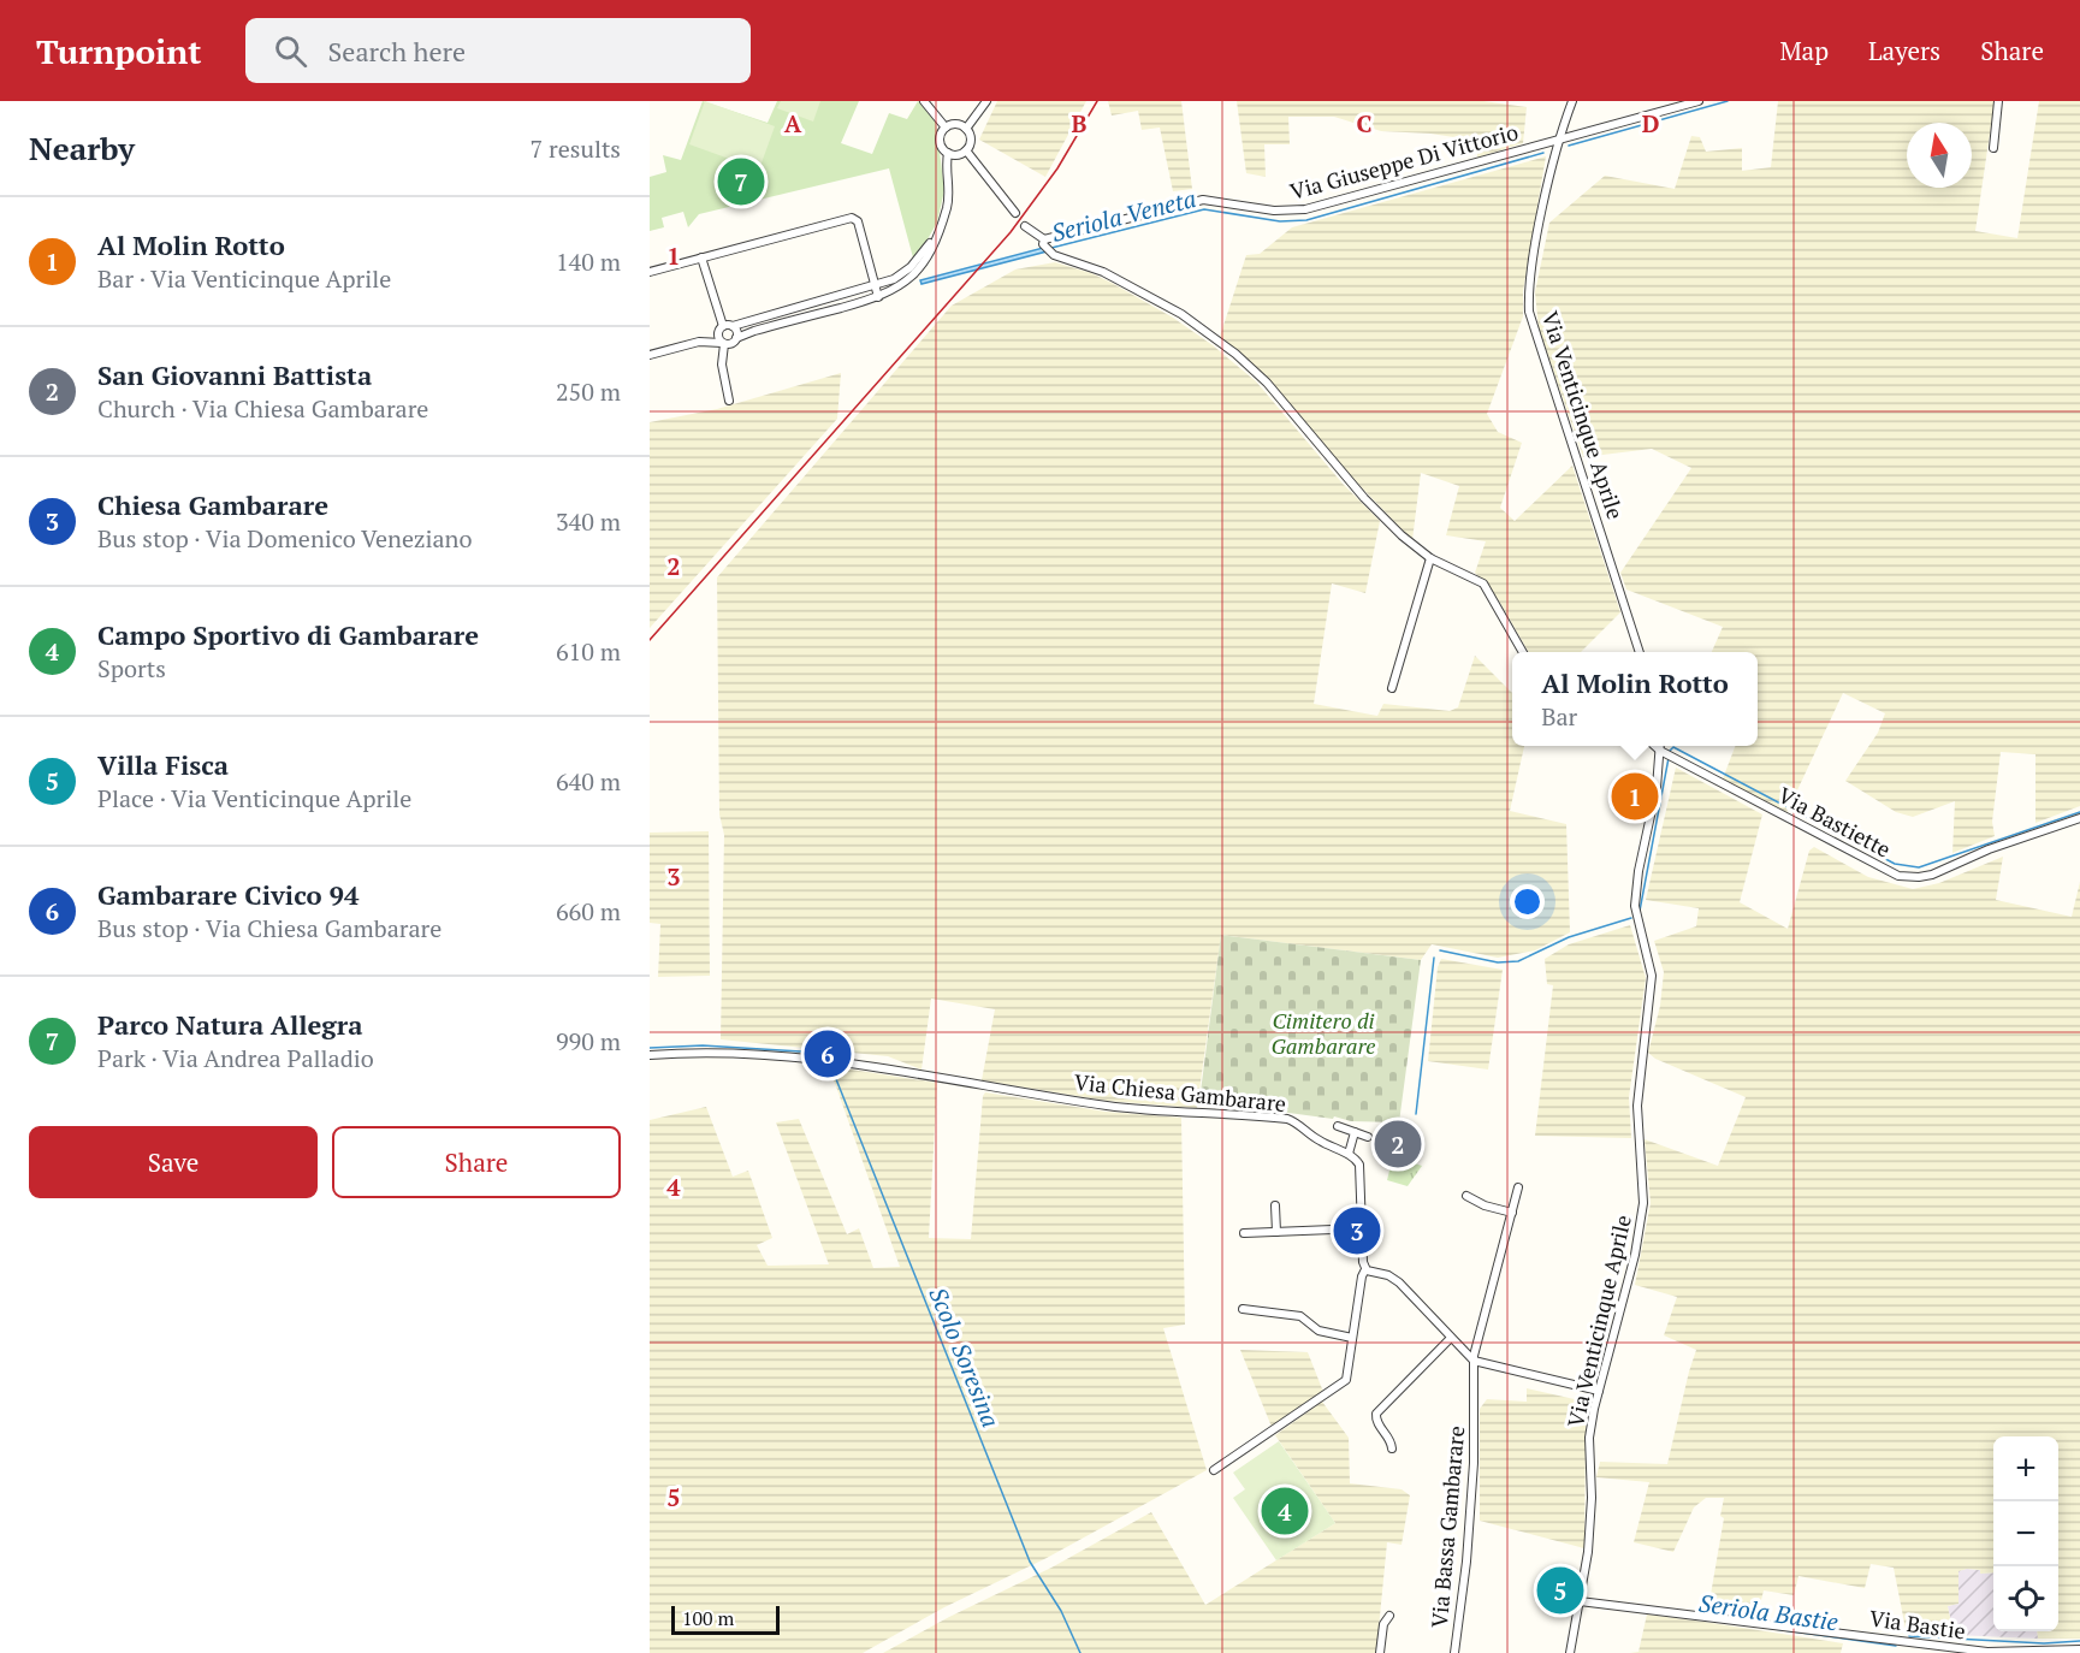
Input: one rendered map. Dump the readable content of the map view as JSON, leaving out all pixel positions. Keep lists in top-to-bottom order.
{
  "streets": {
    "street": [
      "Via Giuseppe Di Vittorio",
      "Via Venticinque Aprile",
      "Via Bastiette",
      "Via Chiesa Gambarare",
      "Via Bassa Gambarare",
      "Via Bastie"
    ]
  },
  "crossings": [
    ["Via Giuseppe Di Vittorio", "Via Venticinque Aprile"],
    ["Via Venticinque Aprile", "Via Bastiette"],
    ["Via Venticinque Aprile", "Via Bastie"]
  ],
  "water": ["Seriola Veneta", "Scolo Soresina", "Seriola Bastie"],
  "parks": ["Cimitero di Gambarare"],
  "scale_bar": "100 m",
  "north": "top",
  "page": {
    "header": "Turnpoint",
    "search": "Search here",
    "nav": ["Map", "Layers", "Share"],
    "heading": ["Nearby", "7 results"],
    "pins": [
      "7",
      "1",
      "6",
      "2",
      "3",
      "4",
      "5"
    ],
    "list": [
      {
        "mark": "1",
        "name": "Al Molin Rotto",
        "note": "Bar · Via Venticinque Aprile",
        "value": "140 m"
      },
      {
        "mark": "2",
        "name": "San Giovanni Battista",
        "note": "Church · Via Chiesa Gambarare",
        "value": "250 m"
      },
      {
        "mark": "3",
        "name": "Chiesa Gambarare",
        "note": "Bus stop · Via Domenico Veneziano",
        "value": "340 m"
      },
      {
        "mark": "4",
        "name": "Campo Sportivo di Gambarare",
        "note": "Sports",
        "value": "610 m"
      },
      {
        "mark": "5",
        "name": "Villa Fisca",
        "note": "Place · Via Venticinque Aprile",
        "value": "640 m"
      },
      {
        "mark": "6",
        "name": "Gambarare Civico 94",
        "note": "Bus stop · Via Chiesa Gambarare",
        "value": "660 m"
      },
      {
        "mark": "7",
        "name": "Parco Natura Allegra",
        "note": "Park · Via Andrea Palladio",
        "value": "990 m"
      }
    ],
    "popup": ["Al Molin Rotto", "Bar"],
    "buttons": ["Save", "Share"],
    "map_buttons": ["+", "−"],
    "scale": "100 m"
  },
  "grid": {
    "columns": [
      "A",
      "B",
      "C",
      "D"
    ],
    "rows": [
      "1",
      "2",
      "3",
      "4",
      "5"
    ]
  }
}
